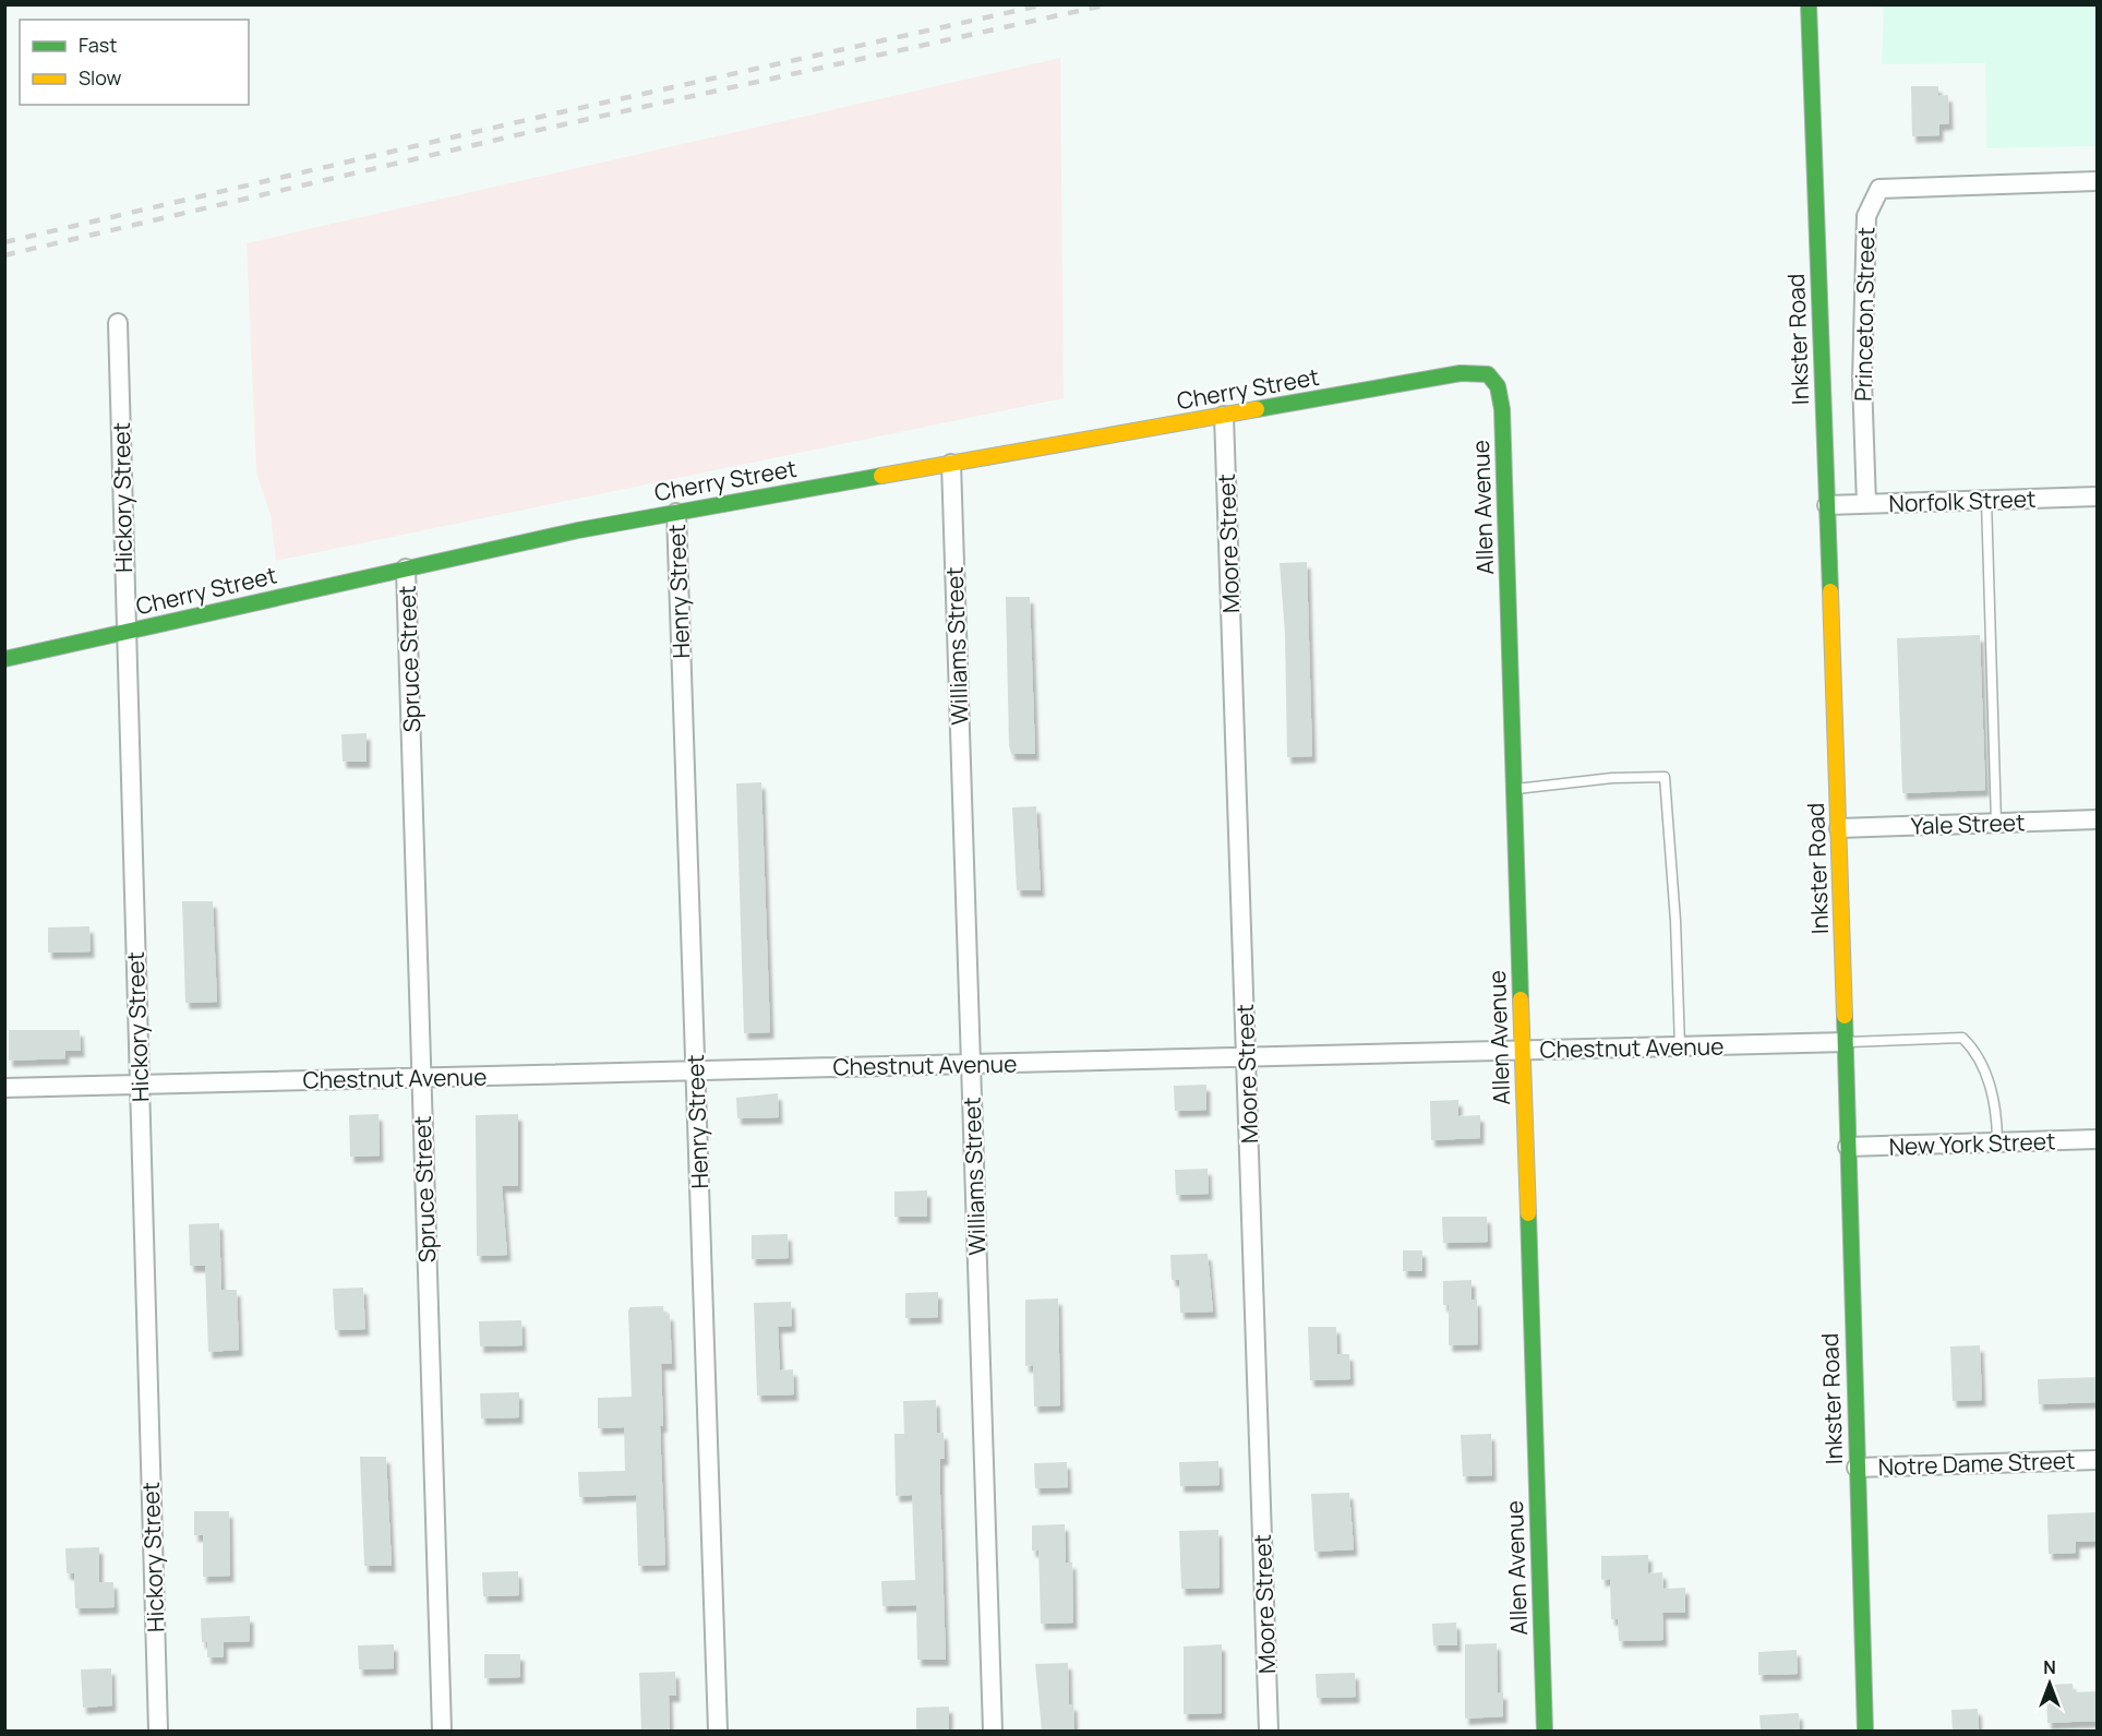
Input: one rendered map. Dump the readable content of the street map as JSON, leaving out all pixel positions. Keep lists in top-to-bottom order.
{
  "streets": {
    "street": [
      "Princeton Street",
      "Inkster Road",
      "Cherry Street",
      "Hickory Street",
      "Norfolk Street",
      "Allen Avenue",
      "Moore Street",
      "Henry Street",
      "Williams Street",
      "Spruce Street",
      "Yale Street",
      "Chestnut Avenue",
      "New York Street",
      "Notre Dame Street"
    ]
  },
  "crossings": [
    ["Princeton Street", "Norfolk Street"],
    ["Inkster Road", "Norfolk Street"],
    ["Inkster Road", "Yale Street"],
    ["Inkster Road", "Chestnut Avenue"],
    ["Inkster Road", "New York Street"],
    ["Inkster Road", "Notre Dame Street"],
    ["Cherry Street", "Hickory Street"],
    ["Cherry Street", "Allen Avenue"],
    ["Cherry Street", "Moore Street"],
    ["Cherry Street", "Henry Street"],
    ["Cherry Street", "Williams Street"],
    ["Cherry Street", "Spruce Street"],
    ["Hickory Street", "Chestnut Avenue"],
    ["Allen Avenue", "Chestnut Avenue"],
    ["Moore Street", "Chestnut Avenue"],
    ["Henry Street", "Chestnut Avenue"],
    ["Williams Street", "Chestnut Avenue"],
    ["Spruce Street", "Chestnut Avenue"]
  ],
  "legend": ["Fast", "Slow"],
  "north": "top"
}
